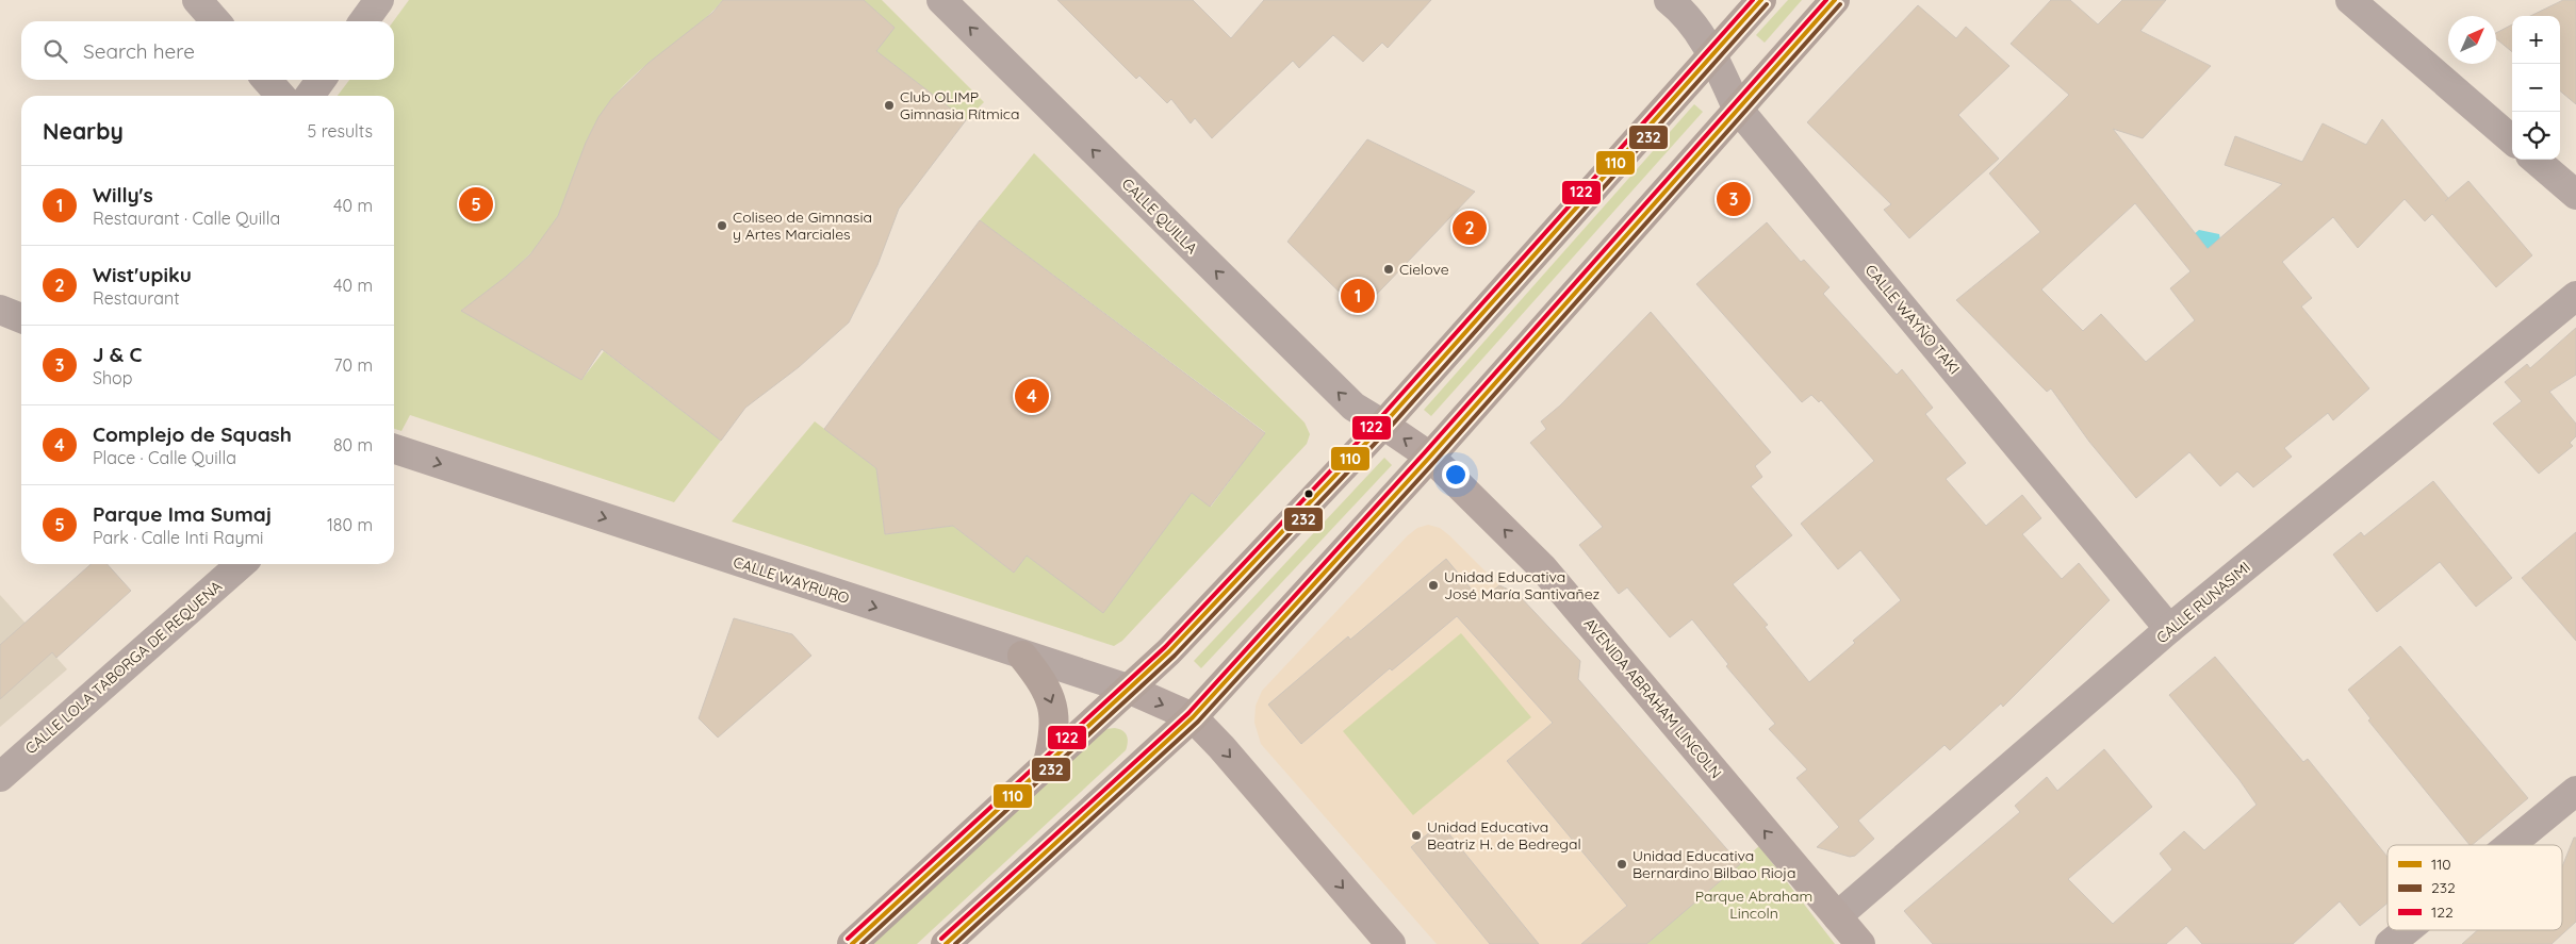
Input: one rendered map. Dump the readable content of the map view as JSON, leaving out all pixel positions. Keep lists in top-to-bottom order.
{
  "streets": {
    "street": [
      "CALLE QUILLA",
      "CALLE WAYÑO TAKI",
      "CALLE WAYRURO",
      "CALLE RUNASIMI",
      "CALLE LOLA TABORGA DE REQUENA",
      "AVENIDA ABRAHAM LINCOLN"
    ]
  },
  "crossings": [
    ["CALLE QUILLA", "AVENIDA ABRAHAM LINCOLN"],
    ["CALLE WAYÑO TAKI", "CALLE RUNASIMI"],
    ["CALLE RUNASIMI", "AVENIDA ABRAHAM LINCOLN"]
  ],
  "one_way": ["CALLE QUILLA", "CALLE WAYRURO", "AVENIDA ABRAHAM LINCOLN"],
  "parks": ["Parque Abraham Lincoln"],
  "places": [
    "Club OLIMP Gimnasia Rítmica",
    "Coliseo de Gimnasia y Artes Marciales",
    "Cielove",
    "Unidad Educativa José María Santivañez",
    "Unidad Educativa Beatriz H. de Bedregal",
    "Unidad Educativa Bernardino Bilbao Rioja"
  ],
  "lines": ["transit line 110", "transit line 122", "transit line 232"],
  "legend": ["110", "232", "122"],
  "north": "top right",
  "page": {
    "map_buttons": ["+", "−"],
    "search": "Search here",
    "heading": ["Nearby", "5 results"],
    "list": [
      {
        "mark": "1",
        "name": "Willy's",
        "note": "Restaurant · Calle Quilla",
        "value": "40 m"
      },
      {
        "mark": "2",
        "name": "Wist'upiku",
        "note": "Restaurant",
        "value": "40 m"
      },
      {
        "mark": "3",
        "name": "J & C",
        "note": "Shop",
        "value": "70 m"
      },
      {
        "mark": "4",
        "name": "Complejo de Squash",
        "note": "Place · Calle Quilla",
        "value": "80 m"
      },
      {
        "mark": "5",
        "name": "Parque Ima Sumaj",
        "note": "Park · Calle Inti Raymi",
        "value": "180 m"
      }
    ],
    "pins": [
      "3",
      "5",
      "2",
      "1",
      "4"
    ]
  }
}
